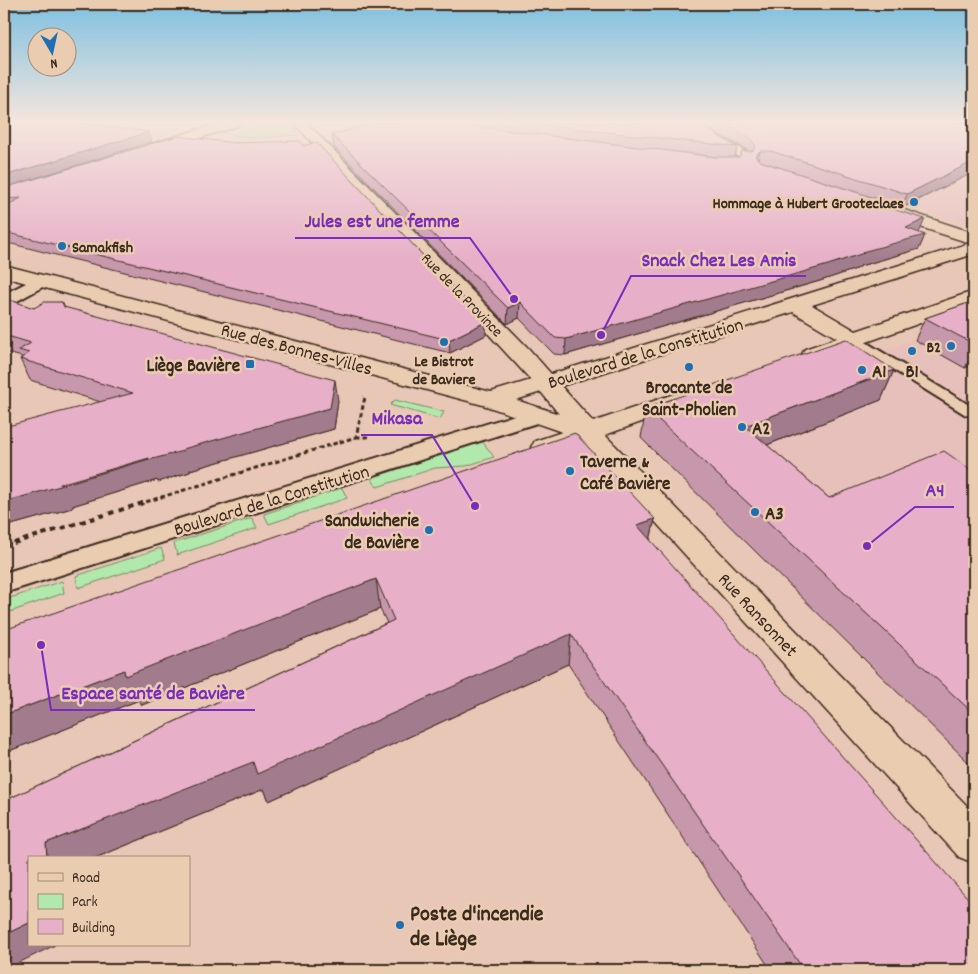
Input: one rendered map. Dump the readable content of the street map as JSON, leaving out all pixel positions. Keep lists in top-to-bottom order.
{
  "streets": {
    "street": [
      "Rue de la Province",
      "Rue des Bonnes-Villes",
      "Boulevard de la Constitution",
      "Rue Ransonnet"
    ]
  },
  "crossings": [
    ["Rue de la Province", "Boulevard de la Constitution"],
    ["Rue de la Province", "Rue Ransonnet"],
    ["Rue des Bonnes-Villes", "Boulevard de la Constitution"],
    ["Rue des Bonnes-Villes", "Rue Ransonnet"],
    ["Boulevard de la Constitution", "Rue Ransonnet"]
  ],
  "places": {
    "other": [
      "Hommage à Hubert Grooteclaes",
      "Samakfish",
      "Jules est une femme",
      "Snack Chez Les Amis",
      "Le Bistrot de Baviere",
      "B2",
      "B1",
      "Brocante de Saint-Pholien",
      "A1",
      "A2",
      "Taverne & Café Bavière",
      "Mikasa",
      "A3",
      "Sandwicherie de Bavière",
      "A4",
      "Espace santé de Bavière",
      "Poste d'incendie de Liège"
    ],
    "transit": ["Liège Bavière"]
  },
  "legend": ["Road", "Park", "Building"],
  "north": "bottom"
}
